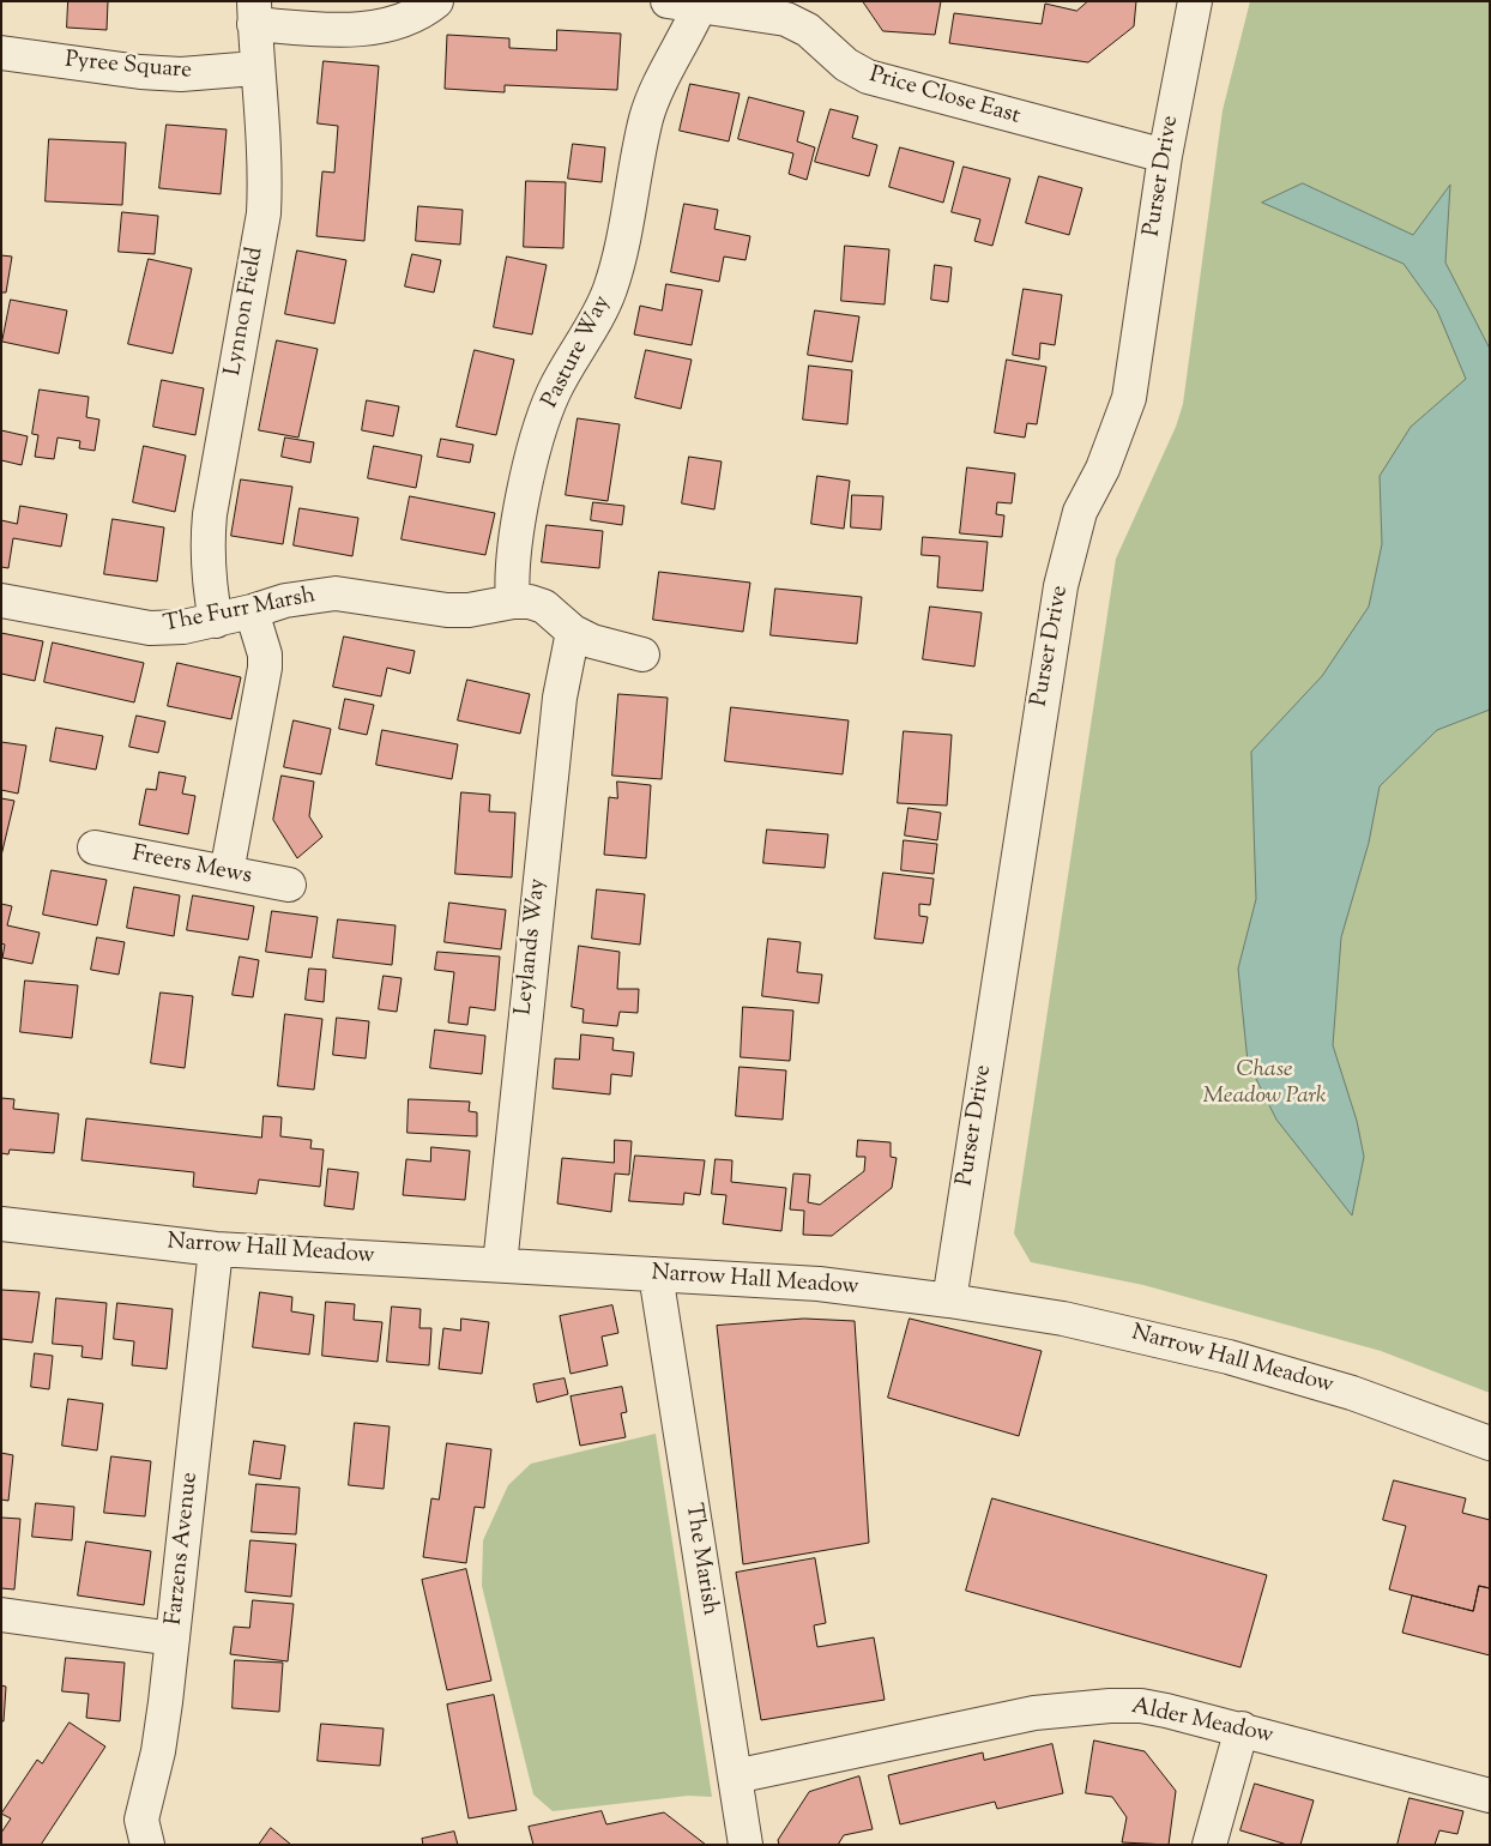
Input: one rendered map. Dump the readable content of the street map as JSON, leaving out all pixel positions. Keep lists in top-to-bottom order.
{
  "streets": {
    "street": [
      "Pyree Square",
      "Price Close East",
      "Purser Drive",
      "Lynnon Field",
      "Pasture Way",
      "The Furr Marsh",
      "Freers Mews",
      "Leylands Way",
      "Narrow Hall Meadow",
      "Farzens Avenue",
      "The Marish",
      "Alder Meadow"
    ]
  },
  "crossings": [
    ["Pyree Square", "Lynnon Field"],
    ["Price Close East", "Purser Drive"],
    ["Price Close East", "Pasture Way"],
    ["Purser Drive", "Narrow Hall Meadow"],
    ["Lynnon Field", "The Furr Marsh"],
    ["Pasture Way", "The Furr Marsh"],
    ["The Furr Marsh", "Leylands Way"],
    ["Leylands Way", "Narrow Hall Meadow"],
    ["Narrow Hall Meadow", "Farzens Avenue"],
    ["Narrow Hall Meadow", "The Marish"],
    ["The Marish", "Alder Meadow"]
  ],
  "parks": ["Chase Meadow Park"]
}
